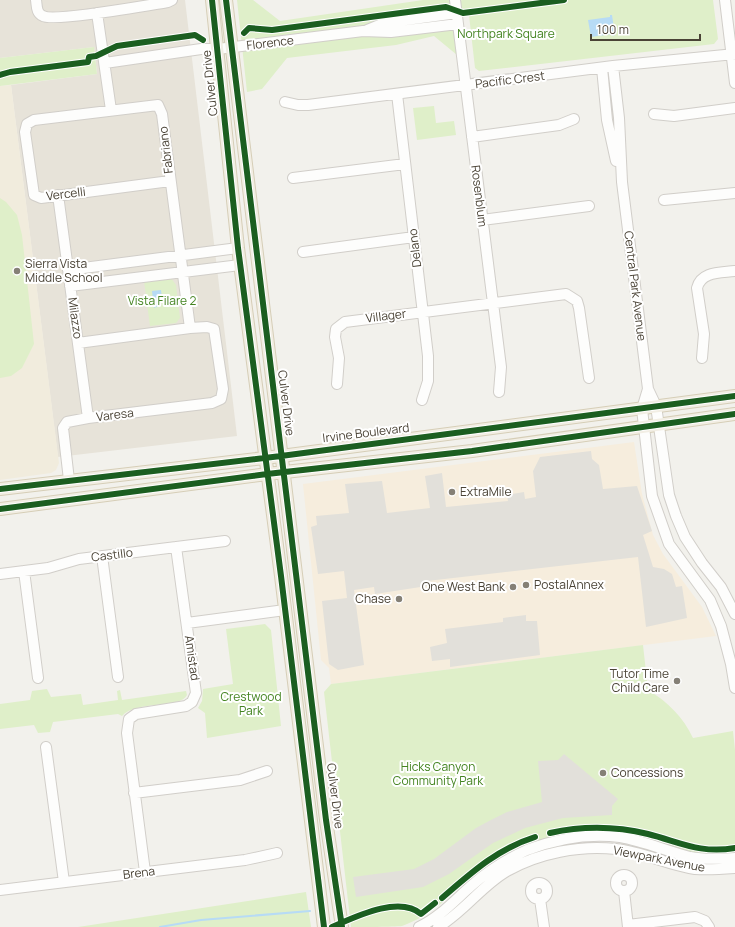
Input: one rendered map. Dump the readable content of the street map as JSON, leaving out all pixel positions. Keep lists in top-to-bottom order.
{
  "streets": {
    "main road": ["Culver Drive", "Irvine Boulevard"],
    "street": [
      "Florence",
      "Pacific Crest",
      "Fabriano",
      "Vercelli",
      "Rosenblum",
      "Delano",
      "Central Park Avenue",
      "Villager",
      "Milazzo",
      "Varesa",
      "Castillo",
      "Amistad",
      "Viewpark Avenue",
      "Brena"
    ]
  },
  "crossings": [
    ["Florence", "Culver Drive"],
    ["Florence", "Rosenblum"],
    ["Pacific Crest", "Rosenblum"],
    ["Pacific Crest", "Delano"],
    ["Pacific Crest", "Central Park Avenue"],
    ["Culver Drive", "Irvine Boulevard"],
    ["Fabriano", "Vercelli"],
    ["Fabriano", "Varesa"],
    ["Vercelli", "Milazzo"],
    ["Rosenblum", "Villager"],
    ["Delano", "Villager"],
    ["Central Park Avenue", "Irvine Boulevard"],
    ["Milazzo", "Varesa"],
    ["Varesa", "Irvine Boulevard"],
    ["Castillo", "Amistad"]
  ],
  "parks": [
    "Northpark Square",
    "Vista Filare 2",
    "Crestwood Park",
    "Hicks Canyon Community Park"
  ],
  "places": [
    "Sierra Vista Middle School",
    "ExtraMile",
    "PostalAnnex",
    "One West Bank",
    "Chase",
    "Tutor Time Child Care",
    "Concessions"
  ],
  "scale_bar": "100 m"
}
